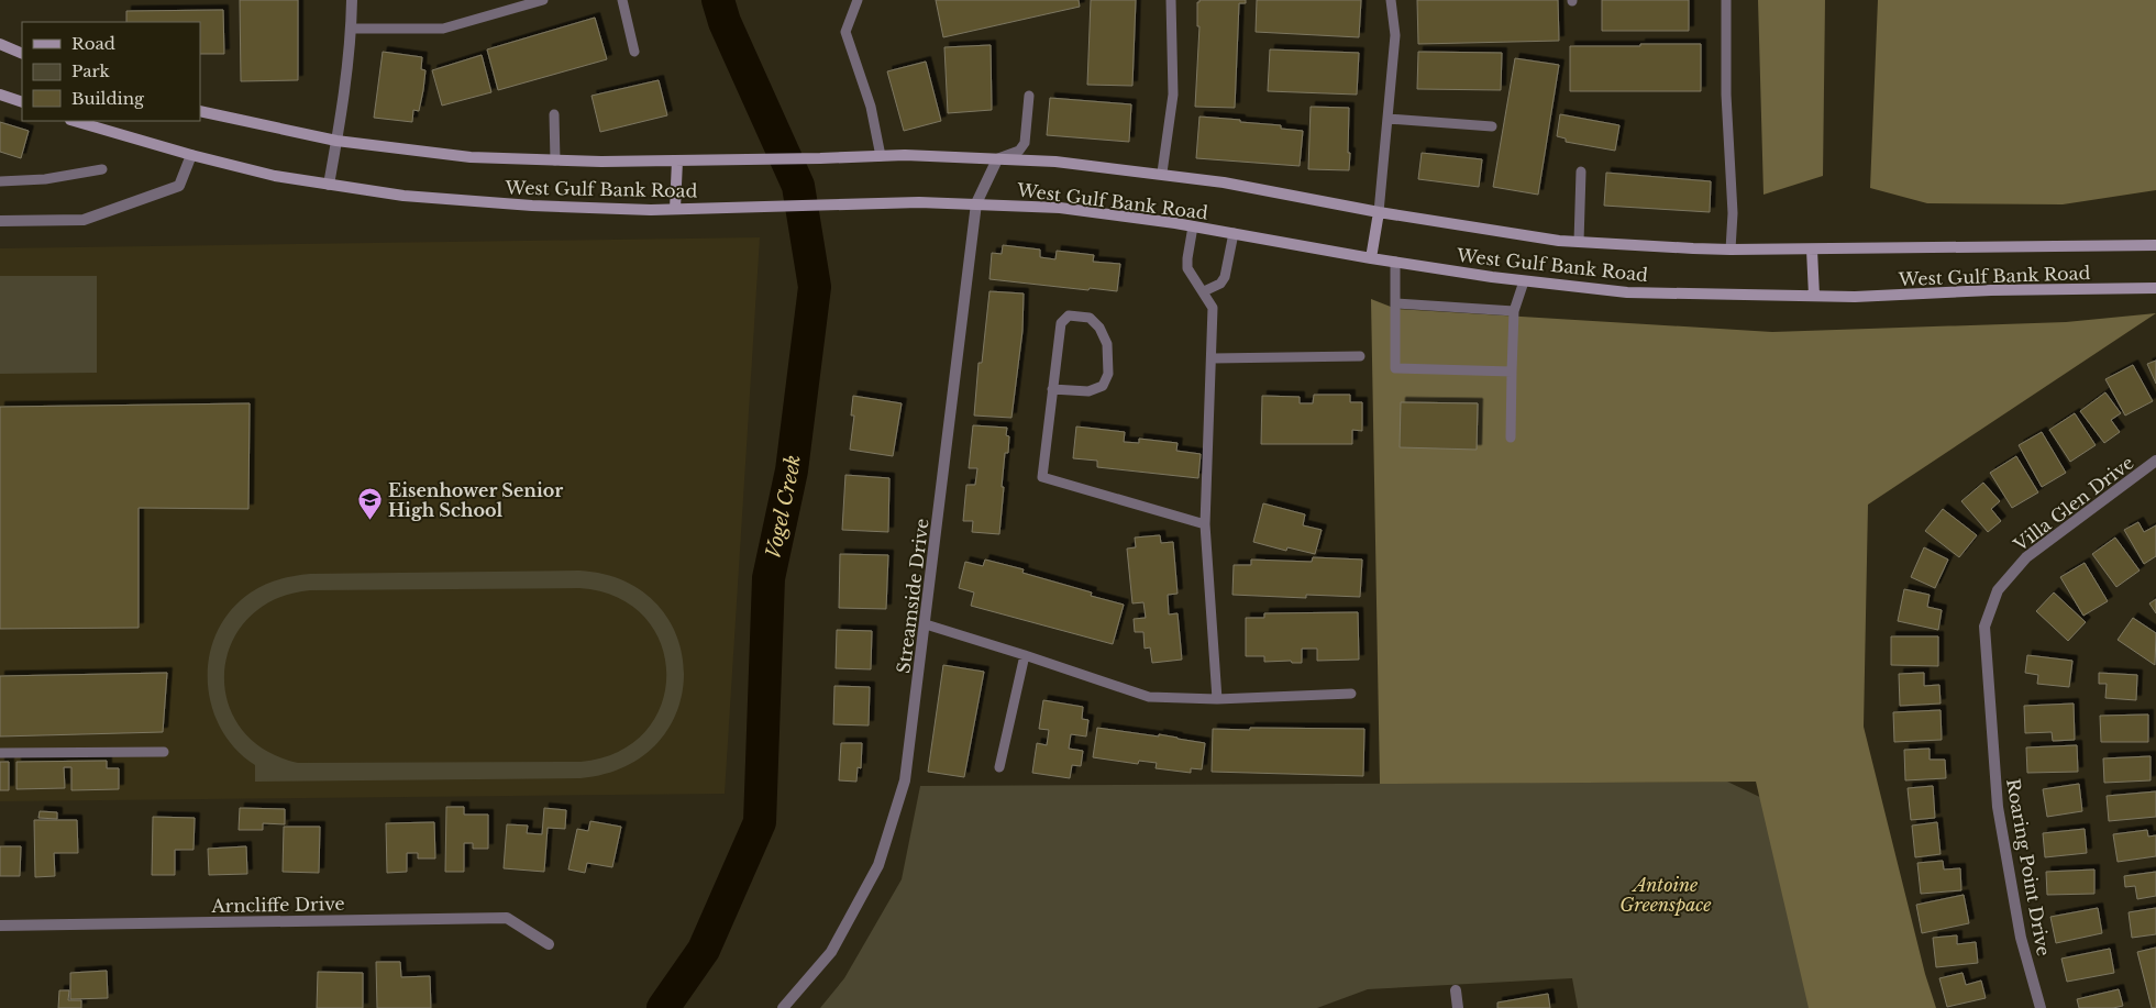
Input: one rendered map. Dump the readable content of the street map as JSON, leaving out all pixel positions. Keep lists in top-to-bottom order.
{
  "streets": {
    "main road": ["West Gulf Bank Road"],
    "street": [
      "Villa Glen Drive",
      "Streamside Drive",
      "Roaring Point Drive",
      "Arncliffe Drive"
    ]
  },
  "crossings": [
    ["West Gulf Bank Road", "Streamside Drive"],
    ["Villa Glen Drive", "Roaring Point Drive"]
  ],
  "water": ["Vogel Creek"],
  "parks": ["Antoine Greenspace"],
  "places": {
    "school or university": ["Eisenhower Senior High School"]
  },
  "legend": ["Road", "Park", "Building"]
}
